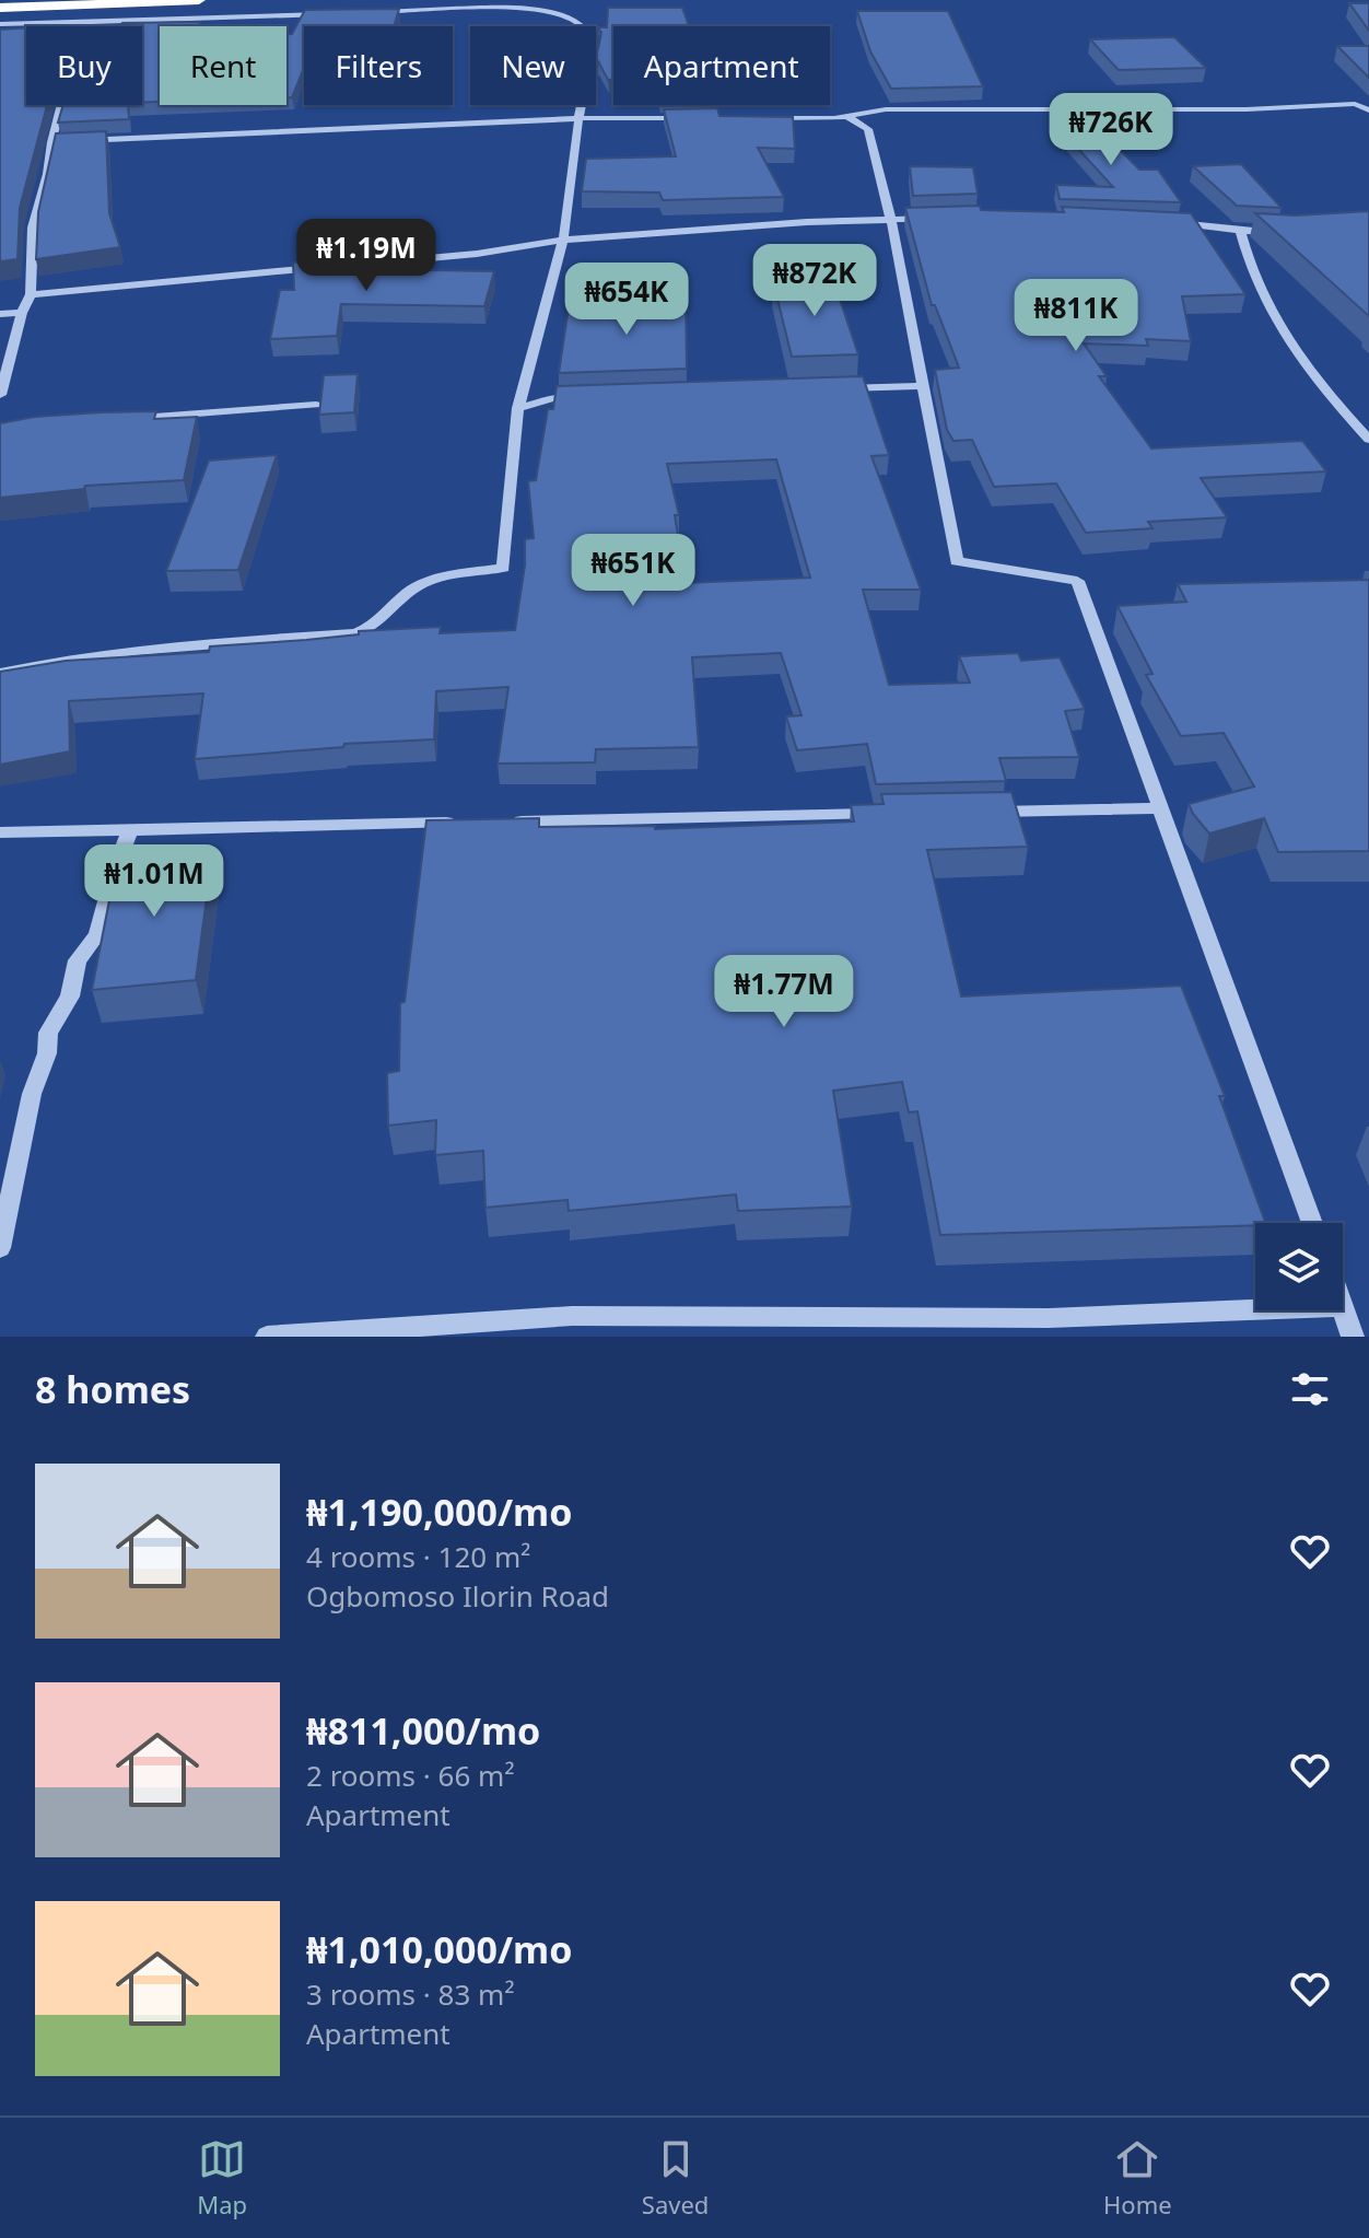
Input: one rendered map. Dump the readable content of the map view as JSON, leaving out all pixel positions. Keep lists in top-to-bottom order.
{
  "page": {
    "chip": [
      "Buy",
      "Rent",
      "Filters",
      "New",
      "Apartment"
    ],
    "price": [
      "₦726K",
      "₦1.19M",
      "₦872K",
      "₦654K",
      "₦811K",
      "₦651K",
      "₦1.01M",
      "₦1.77M"
    ],
    "heading": "8 homes",
    "list": [
      {
        "name": "₦1,190,000/mo",
        "note": "4 rooms · 120 m² · Ogbomoso Ilorin Road"
      },
      {
        "name": "₦811,000/mo",
        "note": "2 rooms · 66 m² · Apartment"
      },
      {
        "name": "₦1,010,000/mo",
        "note": "3 rooms · 83 m² · Apartment"
      }
    ],
    "tabs": ["Map", "Saved", "Home"]
  }
}
